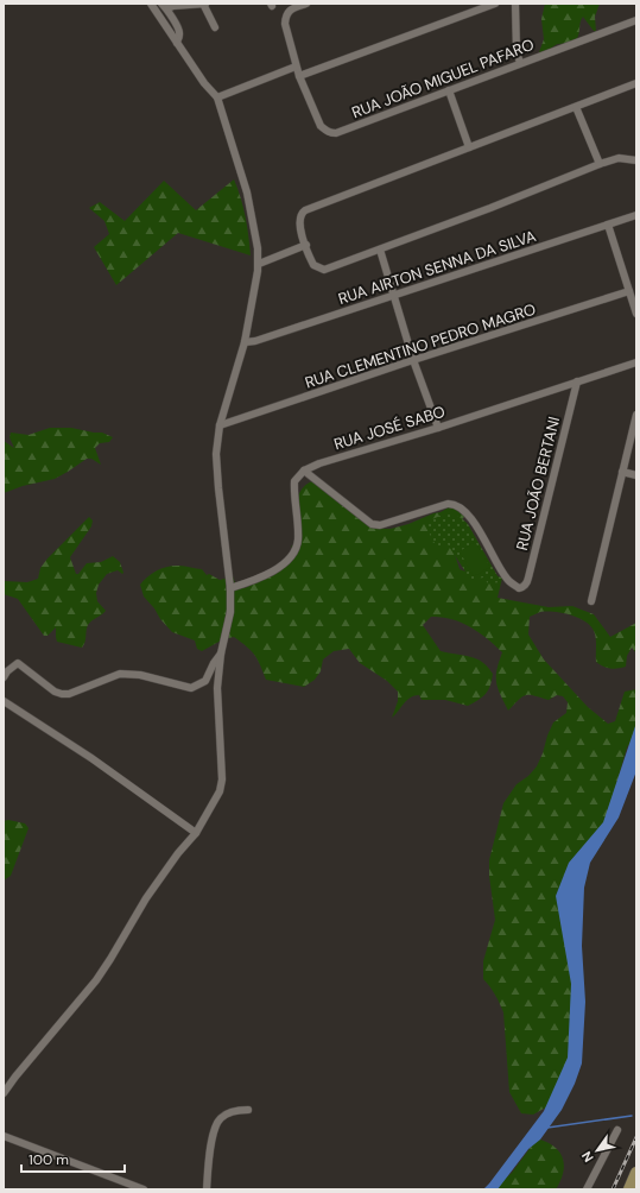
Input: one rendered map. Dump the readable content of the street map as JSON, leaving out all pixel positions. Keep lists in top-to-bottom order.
{
  "streets": {
    "street": [
      "RUA JOÃO MIGUEL PAFARO",
      "RUA AIRTON SENNA DA SILVA",
      "RUA CLEMENTINO PEDRO MAGRO",
      "RUA JOSÉ SABO",
      "RUA JOÃO BERTANI"
    ]
  },
  "crossings": [
    ["RUA JOSÉ SABO", "RUA JOÃO BERTANI"]
  ],
  "scale_bar": "100 m",
  "north": "bottom left"
}
